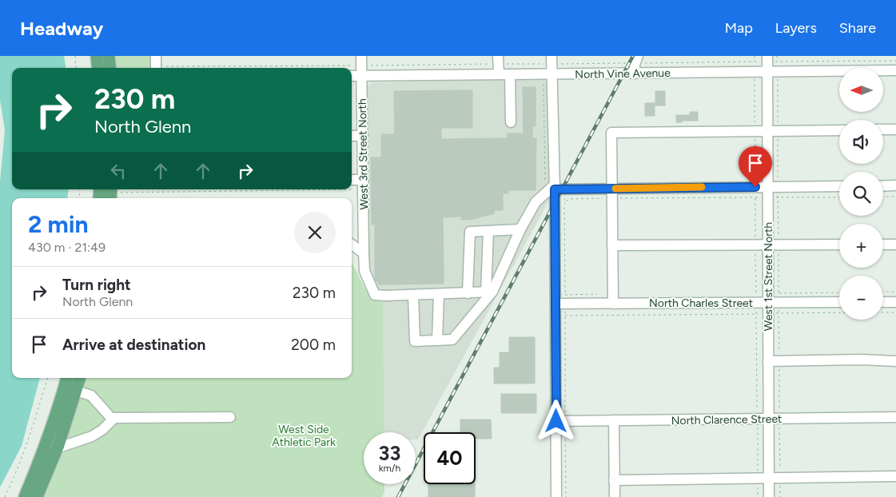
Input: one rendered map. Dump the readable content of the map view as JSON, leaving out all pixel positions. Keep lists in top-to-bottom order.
{
  "streets": {
    "street": [
      "North Vine Avenue",
      "West 3rd Street North",
      "West 1st Street North",
      "North Charles Street",
      "North Clarence Street"
    ]
  },
  "crossings": [
    ["North Vine Avenue", "West 3rd Street North"],
    ["North Vine Avenue", "West 1st Street North"],
    ["West 1st Street North", "North Charles Street"],
    ["West 1st Street North", "North Clarence Street"]
  ],
  "parks": ["West Side Athletic Park"],
  "north": "left",
  "page": {
    "header": "Headway",
    "nav": ["Map", "Layers", "Share"],
    "map_buttons": ["+", "−"],
    "turn": ["230 m", "North Glenn"],
    "heading": ["2 min", "430 m · 21:49"],
    "list": [
      {
        "name": "Turn right",
        "note": "North Glenn",
        "value": "230 m"
      },
      {
        "name": "Arrive at destination",
        "value": "200 m"
      }
    ],
    "speed": "33 km/h",
    "limit": "40"
  }
}
